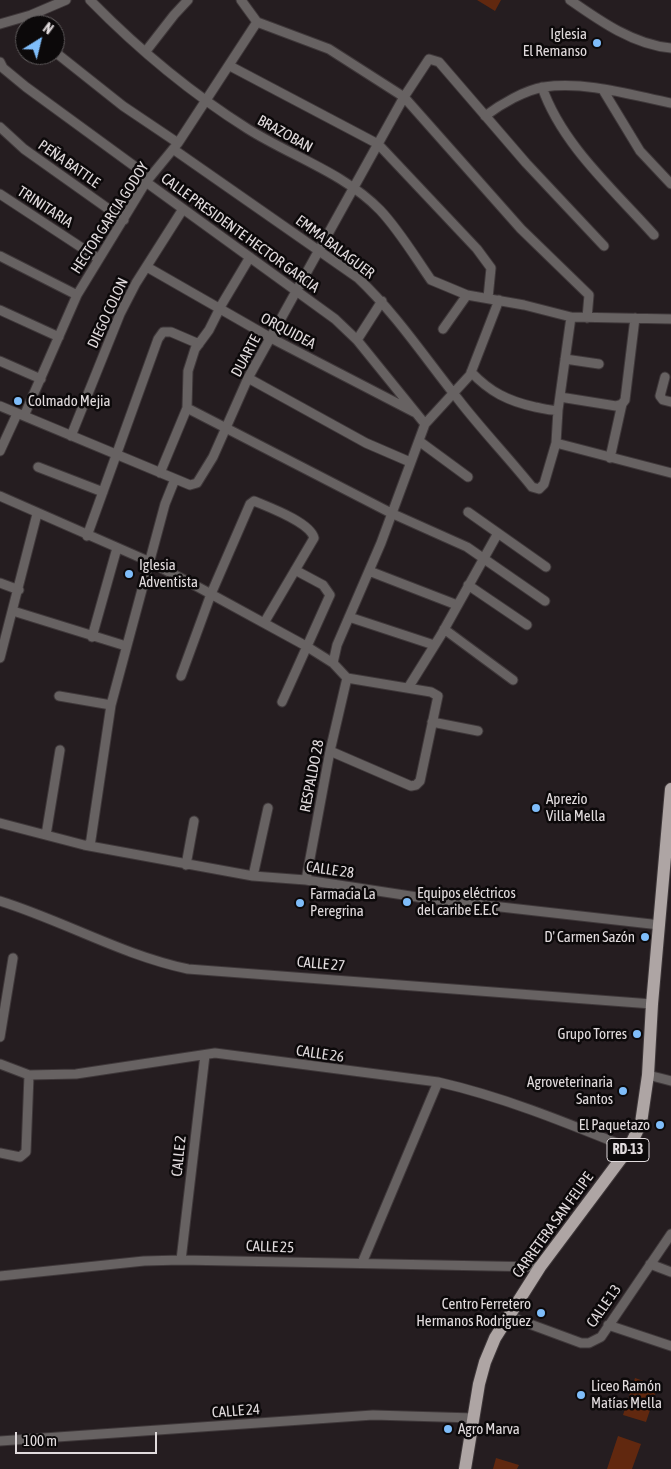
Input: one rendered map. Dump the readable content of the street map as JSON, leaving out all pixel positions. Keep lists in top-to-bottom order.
{
  "streets": {
    "main road": ["RD-13", "CARRETERA SAN FELIPE"],
    "street": [
      "BRAZOBAN",
      "PEÑA BATTLE",
      "TRINITARIA",
      "HECTOR GARCIA GODOY",
      "CALLE PRESIDENTE HECTOR GARCIA",
      "EMMA BALAGUER",
      "DIEGO COLON",
      "ORQUIDEA",
      "DUARTE",
      "RESPALDO 28",
      "CALLE 28",
      "CALLE 27",
      "CALLE 26",
      "CALLE 2",
      "CALLE 25",
      "CALLE 13",
      "CALLE 24"
    ]
  },
  "crossings": [
    ["BRAZOBAN", "HECTOR GARCIA GODOY"],
    ["BRAZOBAN", "DUARTE"],
    ["PEÑA BATTLE", "HECTOR GARCIA GODOY"],
    ["TRINITARIA", "HECTOR GARCIA GODOY"],
    ["HECTOR GARCIA GODOY", "CALLE PRESIDENTE HECTOR GARCIA"],
    ["HECTOR GARCIA GODOY", "EMMA BALAGUER"],
    ["HECTOR GARCIA GODOY", "DUARTE"],
    ["CALLE PRESIDENTE HECTOR GARCIA", "DIEGO COLON"],
    ["CALLE PRESIDENTE HECTOR GARCIA", "ORQUIDEA"],
    ["CALLE PRESIDENTE HECTOR GARCIA", "DUARTE"],
    ["EMMA BALAGUER", "DUARTE"],
    ["DIEGO COLON", "ORQUIDEA"],
    ["DIEGO COLON", "DUARTE"],
    ["ORQUIDEA", "DUARTE"],
    ["RESPALDO 28", "CALLE 28"],
    ["CALLE 28", "CARRETERA SAN FELIPE"],
    ["CALLE 27", "CARRETERA SAN FELIPE"],
    ["CALLE 26", "CALLE 2"],
    ["CALLE 26", "CARRETERA SAN FELIPE"],
    ["CALLE 2", "CALLE 25"],
    ["CARRETERA SAN FELIPE", "CALLE 25"],
    ["CARRETERA SAN FELIPE", "CALLE 13"],
    ["CARRETERA SAN FELIPE", "CALLE 24"]
  ],
  "places": [
    "Iglesia El Remanso",
    "Colmado Mejia",
    "Iglesia Adventista",
    "Aprezio Villa Mella",
    "Equipos eléctricos del caribe E.E.C",
    "Farmacia La Peregrina",
    "D' Carmen Sazón",
    "Grupo Torres",
    "Agroveterinaria Santos",
    "El Paquetazo",
    "Centro Ferretero Hermanos Rodriguez",
    "Liceo Ramón Matías Mella",
    "Agro Marva"
  ],
  "scale_bar": "100 m",
  "north": "top right"
}
